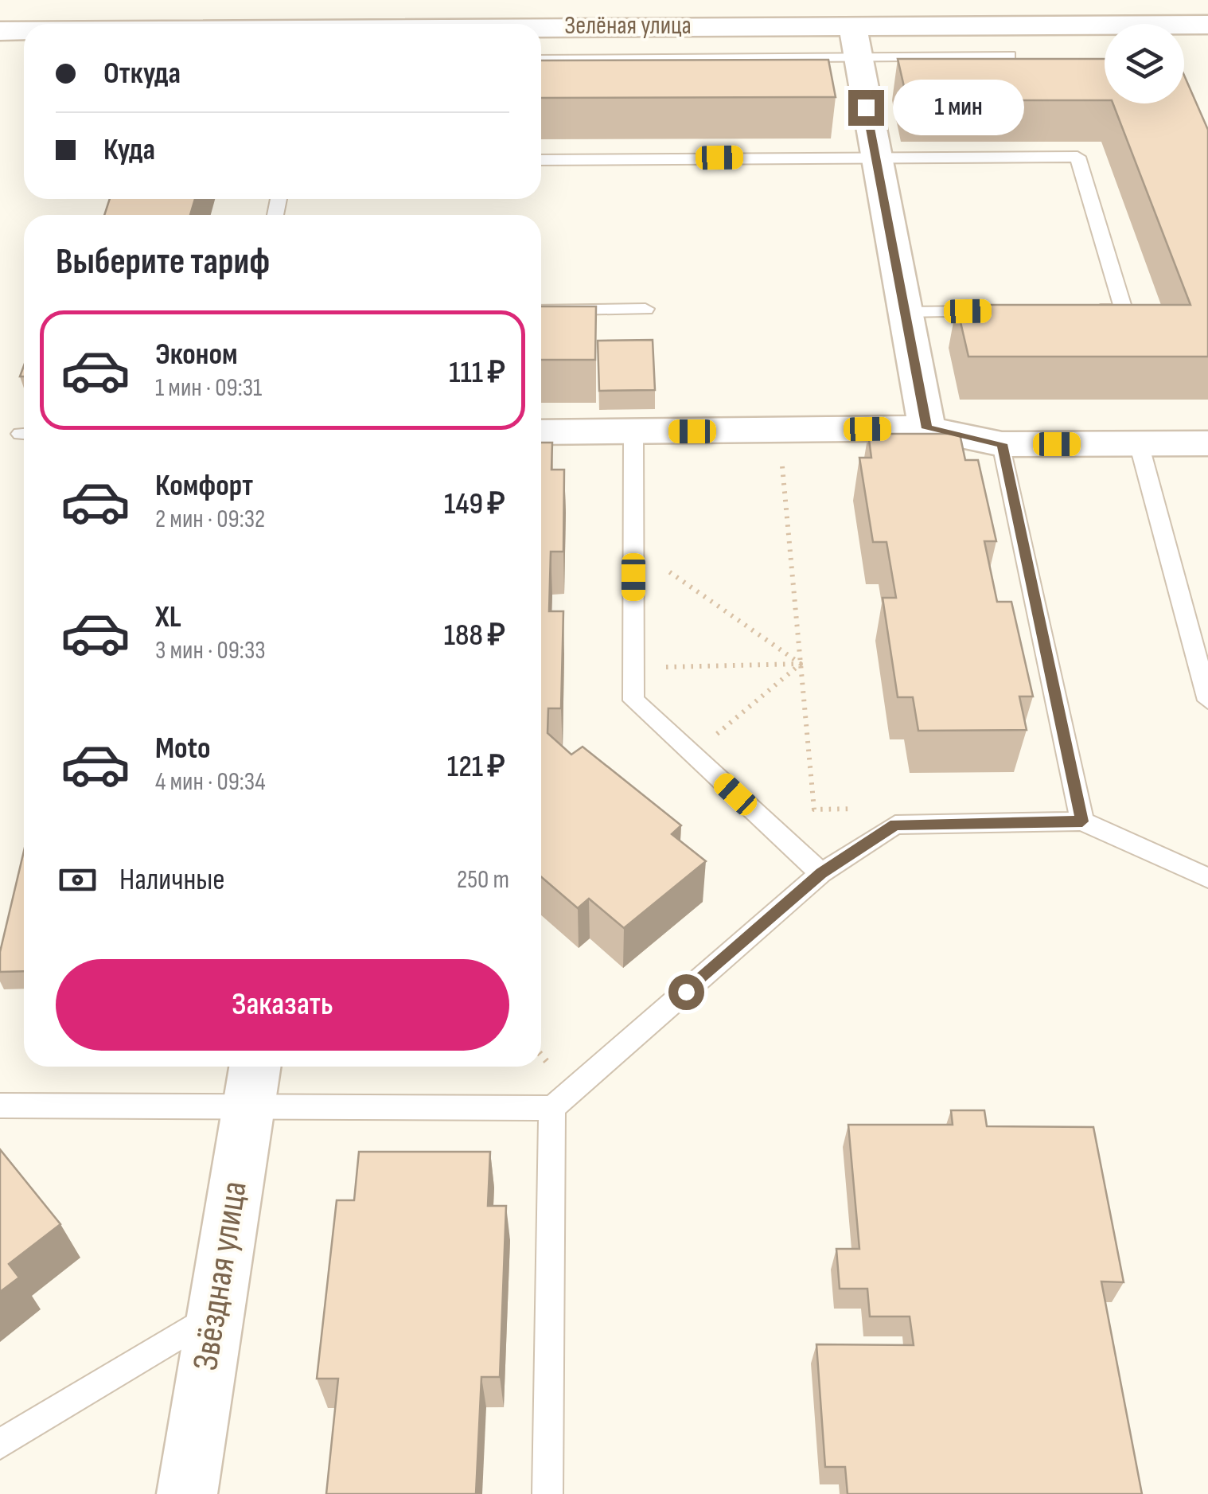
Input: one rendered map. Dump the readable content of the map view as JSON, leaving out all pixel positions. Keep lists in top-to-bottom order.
{
  "streets": {
    "street": ["Зелёная улица", "Звёздная улица"]
  },
  "page": {
    "banner": ["Откуда", "Куда"],
    "bubble": "1 мин",
    "heading": "Выберите тариф",
    "list": [
      {
        "name": "Эконом",
        "note": "1 мин · 09:31",
        "value": "111 ₽"
      },
      {
        "name": "Комфорт",
        "note": "2 мин · 09:32",
        "value": "149 ₽"
      },
      {
        "name": "XL",
        "note": "3 мин · 09:33",
        "value": "188 ₽"
      },
      {
        "name": "Moto",
        "note": "4 мин · 09:34",
        "value": "121 ₽"
      }
    ],
    "pay": ["Наличные", "250 m"],
    "buttons": "Заказать"
  }
}
